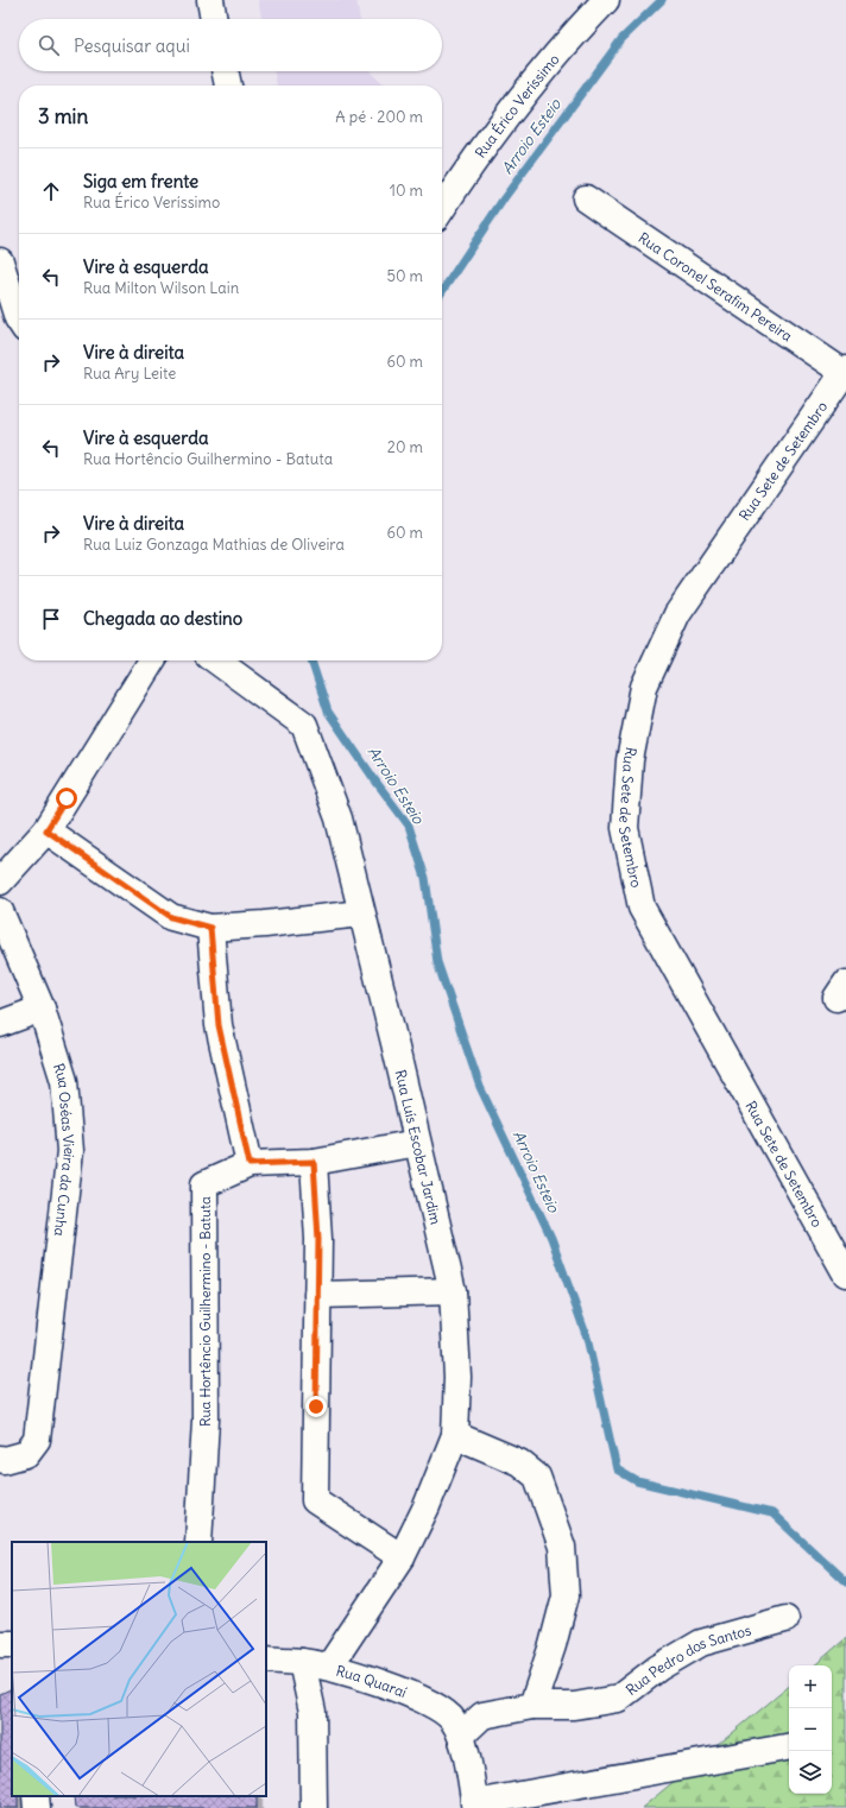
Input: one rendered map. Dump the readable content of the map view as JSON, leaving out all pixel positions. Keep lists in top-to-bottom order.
{
  "streets": {
    "street": [
      "Rua Érico Veríssimo",
      "Rua Coronel Serafim Pereira",
      "Rua Sete de Setembro",
      "Rua Luís Escobar Jardim",
      "Rua Oséas Vieira da Cunha",
      "Rua Hortêncio Guilhermino - Batuta",
      "Rua Pedro dos Santos",
      "Rua Quaraí"
    ]
  },
  "crossings": [
    ["Rua Coronel Serafim Pereira", "Rua Sete de Setembro"],
    ["Rua Luís Escobar Jardim", "Rua Hortêncio Guilhermino - Batuta"],
    ["Rua Luís Escobar Jardim", "Rua Quaraí"],
    ["Rua Pedro dos Santos", "Rua Quaraí"]
  ],
  "water": ["Arroio Esteio"],
  "page": {
    "search": "Pesquisar aqui",
    "heading": ["3 min", "A pé · 200 m"],
    "list": [
      ["Siga em frente", "Rua Érico Veríssimo", "10 m"],
      ["Vire à esquerda", "Rua Milton Wilson Lain", "50 m"],
      ["Vire à direita", "Rua Ary Leite", "60 m"],
      ["Vire à esquerda", "Rua Hortêncio Guilhermino - Batuta", "20 m"],
      ["Vire à direita", "Rua Luiz Gonzaga Mathias de Oliveira", "60 m"],
      "Chegada ao destino"
    ],
    "map_buttons": ["+", "−"]
  }
}
